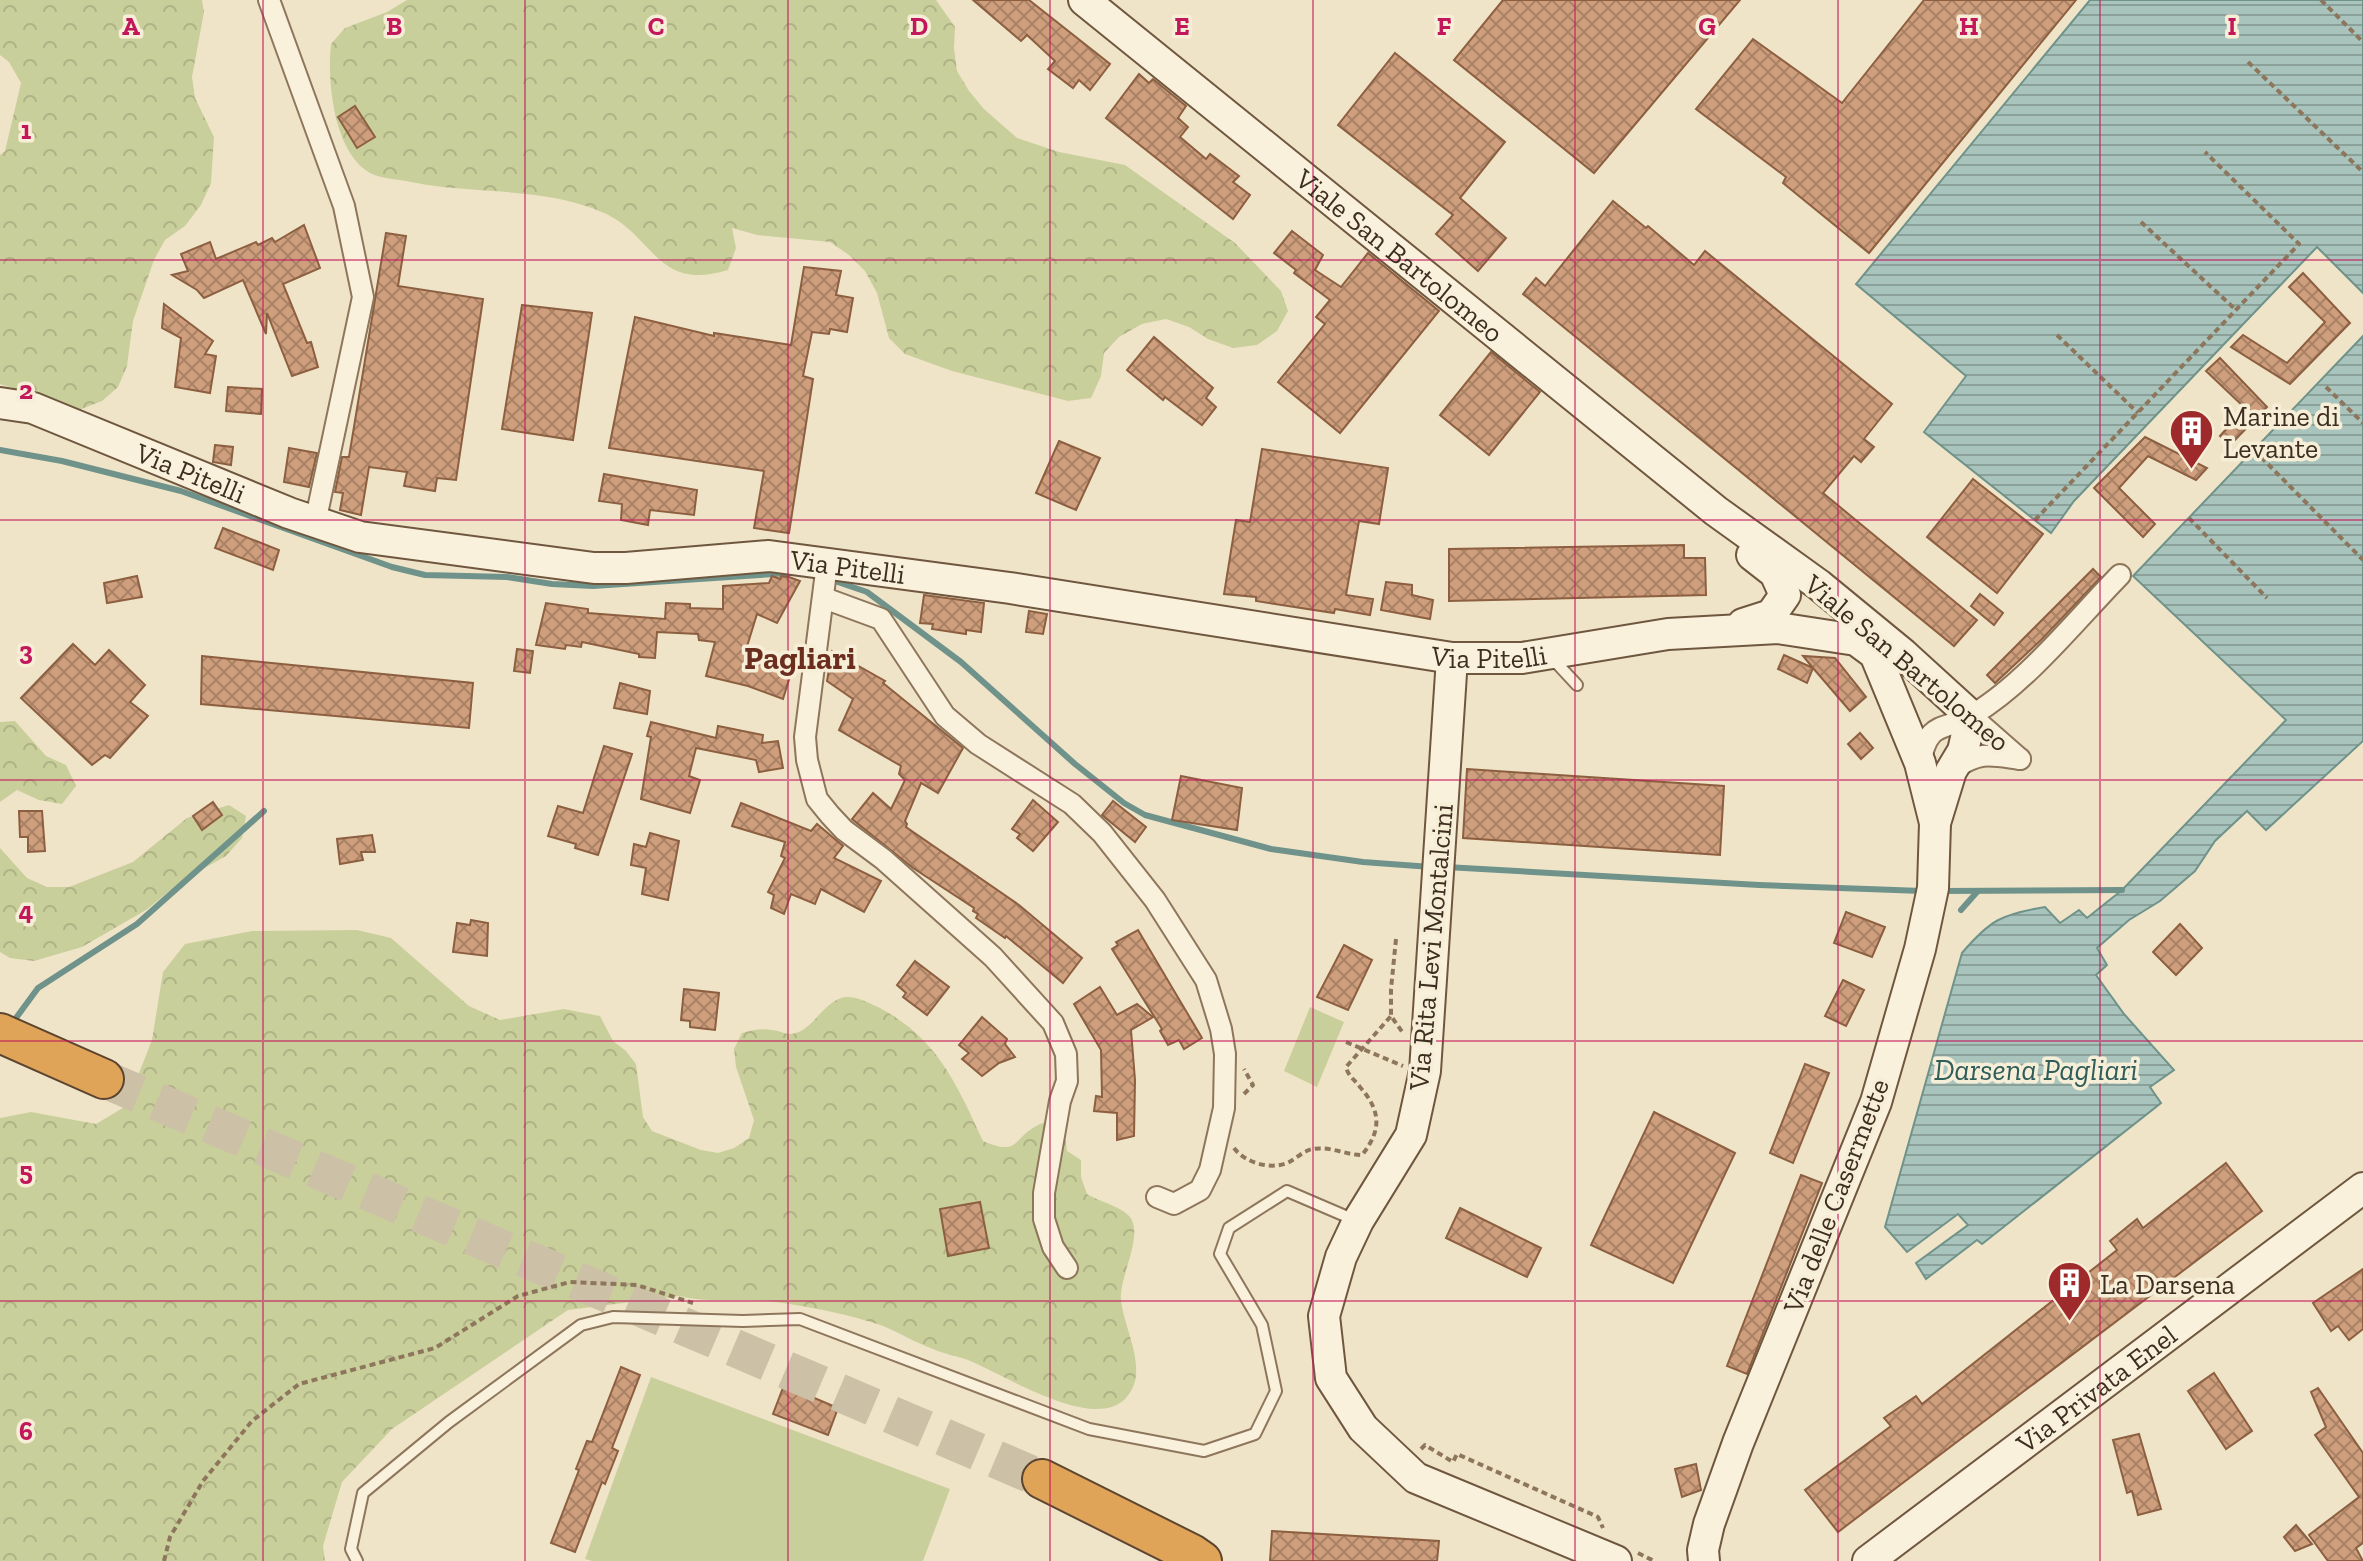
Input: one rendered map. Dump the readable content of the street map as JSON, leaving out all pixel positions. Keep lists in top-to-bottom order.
{
  "streets": {
    "main road": [
      "Viale San Bartolomeo",
      "Via Pitelli",
      "Via Rita Levi Montalcini",
      "Via delle Casermette",
      "Via Privata Enel"
    ]
  },
  "crossings": [
    ["Viale San Bartolomeo", "Via Pitelli"],
    ["Via Pitelli", "Via Rita Levi Montalcini"]
  ],
  "districts": ["Pagliari"],
  "water": ["Darsena Pagliari"],
  "places": {
    "building": ["Marine di Levante", "La Darsena"]
  },
  "grid": {
    "columns": [
      "A",
      "B",
      "C",
      "D",
      "E",
      "F",
      "G",
      "H",
      "I"
    ],
    "rows": [
      "1",
      "2",
      "3",
      "4",
      "5",
      "6"
    ]
  }
}
